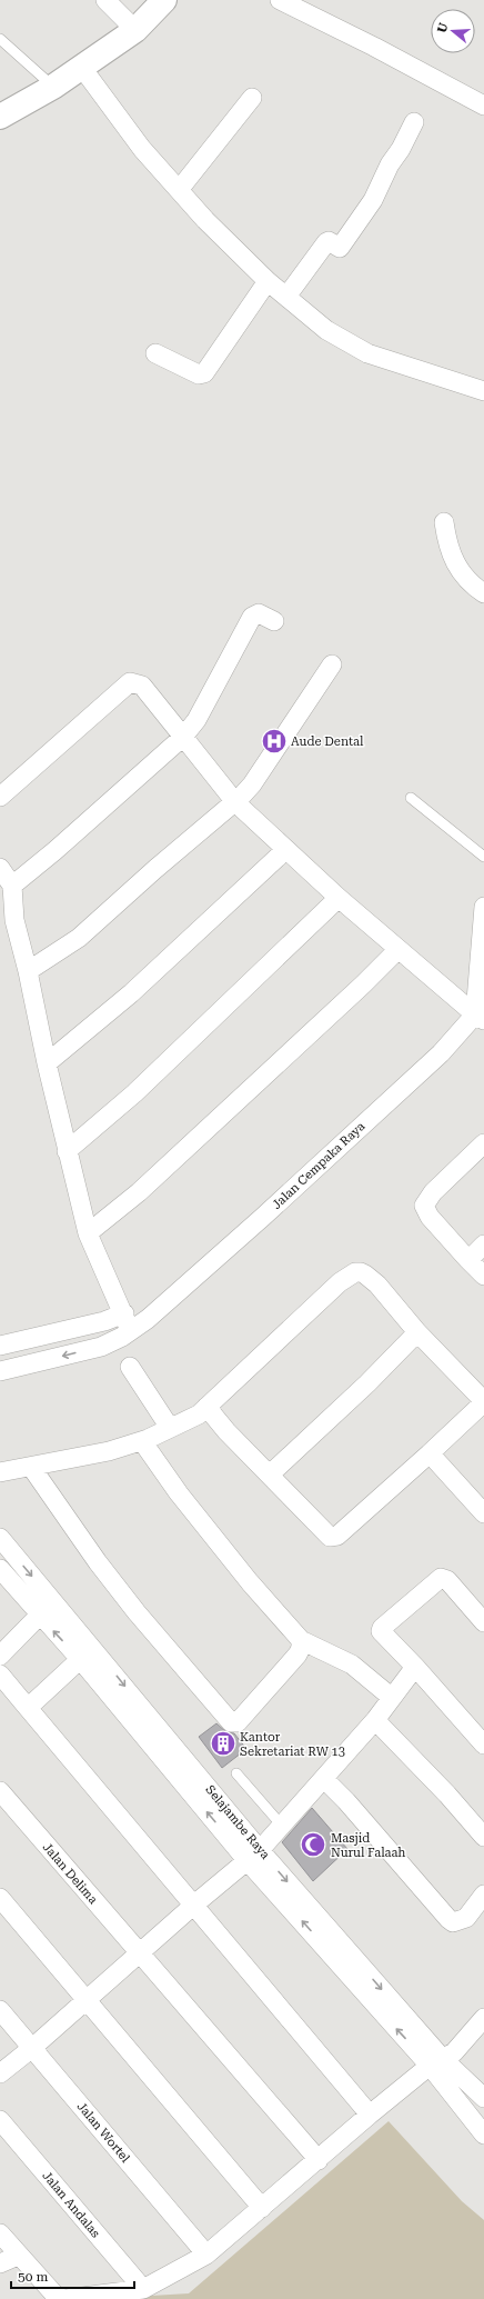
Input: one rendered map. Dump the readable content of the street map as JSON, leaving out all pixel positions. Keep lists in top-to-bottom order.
{
  "streets": {
    "street": [
      "Jalan Cempaka Raya",
      "Selajambe Raya",
      "Jalan Delima",
      "Jalan Wortel",
      "Jalan Andalas"
    ]
  },
  "places": {
    "hospital": ["Aude Dental"],
    "building": ["Kantor Sekretariat RW 13"],
    "mosque": ["Masjid Nurul Falaah"]
  },
  "scale_bar": "50 m",
  "north": "left"
}
